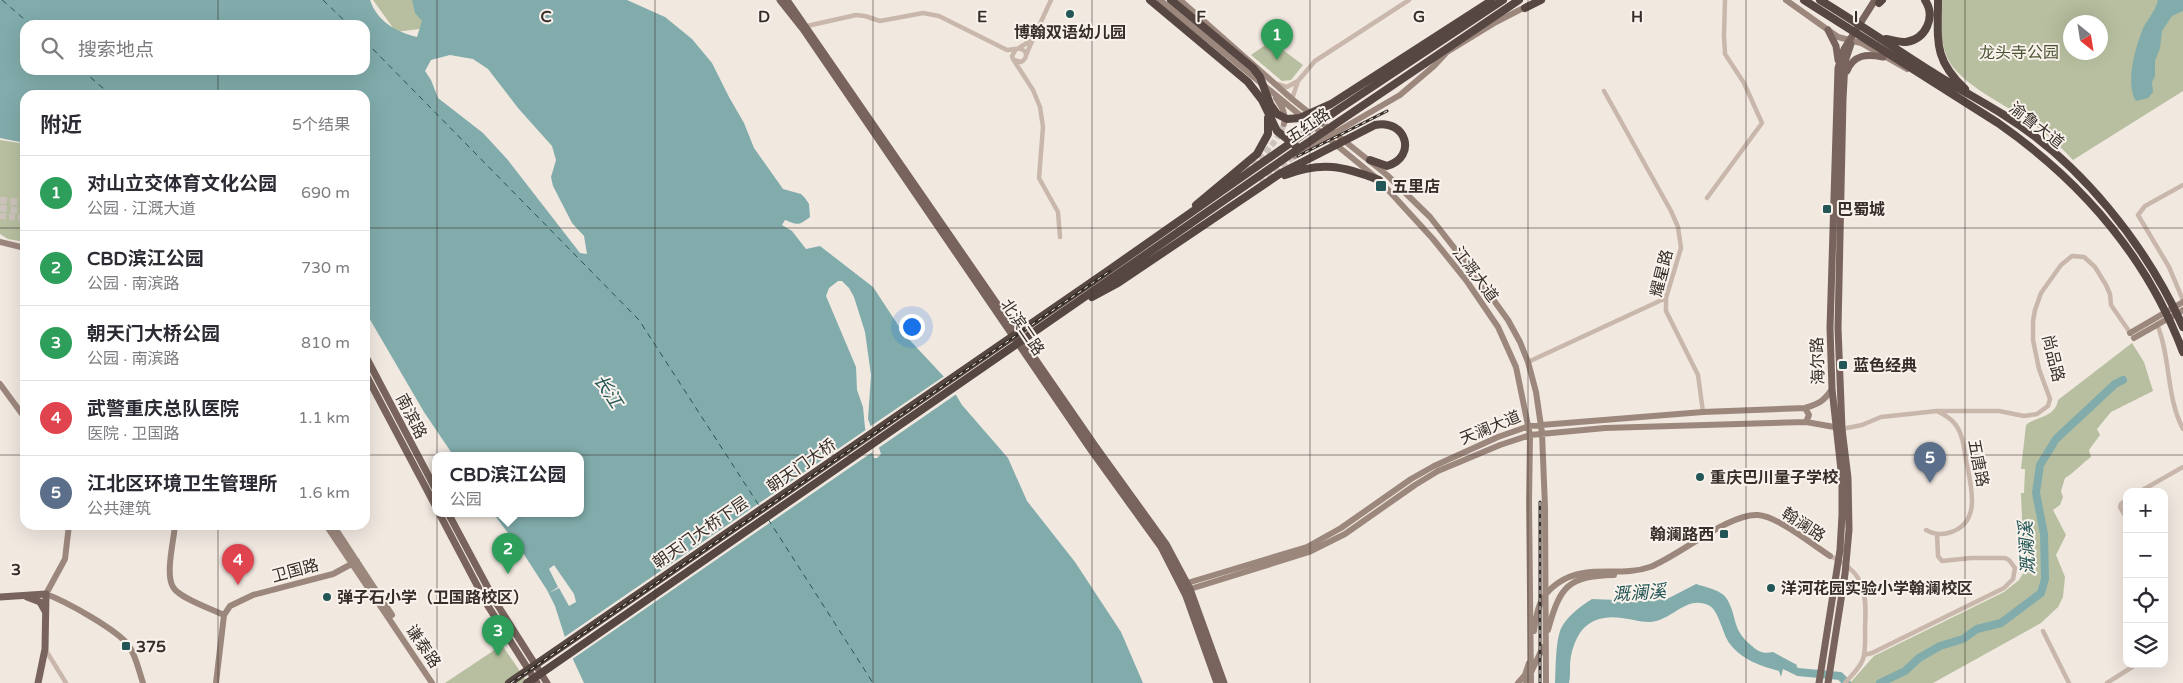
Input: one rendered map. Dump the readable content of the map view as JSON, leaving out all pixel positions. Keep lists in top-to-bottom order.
{
  "streets": {
    "highway": ["五红路", "渝鲁大道", "朝天门大桥"],
    "main road": [
      "江溉大道",
      "北滨二路",
      "海尔路",
      "南滨路",
      "天澜大道",
      "翰澜路",
      "朝天门大桥下层",
      "卫国路",
      "谦泰路"
    ],
    "street": ["耀星路", "尚品路", "五唐路"]
  },
  "crossings": [
    ["五红路", "朝天门大桥"],
    ["五红路", "朝天门大桥下层"],
    ["渝鲁大道", "海尔路"],
    ["耀星路", "天澜大道"],
    ["江溉大道", "天澜大道"],
    ["北滨二路", "天澜大道"],
    ["尚品路", "五唐路"],
    ["海尔路", "天澜大道"],
    ["朝天门大桥", "朝天门大桥下层"],
    ["卫国路", "谦泰路"]
  ],
  "water": ["长江", "溉澜溪"],
  "parks": ["龙头寺公园"],
  "places": {
    "other": [
      "博翰双语幼儿园",
      "重庆巴川量子学校",
      "洋河花园实验小学翰澜校区",
      "弹子石小学（卫国路校区）"
    ],
    "transit": [
      "五里店",
      "巴蜀城",
      "蓝色经典",
      "翰澜路西",
      "375"
    ]
  },
  "north": "bottom right",
  "page": {
    "pins": [
      "1",
      "5",
      "2",
      "4",
      "3"
    ],
    "search": "搜索地点",
    "heading": ["附近", "5个结果"],
    "list": [
      {
        "mark": "1",
        "name": "对山立交体育文化公园",
        "note": "公园 · 江溉大道",
        "value": "690 m"
      },
      {
        "mark": "2",
        "name": "CBD滨江公园",
        "note": "公园 · 南滨路",
        "value": "730 m"
      },
      {
        "mark": "3",
        "name": "朝天门大桥公园",
        "note": "公园 · 南滨路",
        "value": "810 m"
      },
      {
        "mark": "4",
        "name": "武警重庆总队医院",
        "note": "医院 · 卫国路",
        "value": "1.1 km"
      },
      {
        "mark": "5",
        "name": "江北区环境卫生管理所",
        "note": "公共建筑",
        "value": "1.6 km"
      }
    ],
    "popup": ["CBD滨江公园", "公园"],
    "map_buttons": ["+", "−"]
  },
  "grid": {
    "columns": [
      "C",
      "D",
      "E",
      "F",
      "G",
      "H",
      "I"
    ],
    "rows": ["3"]
  }
}
